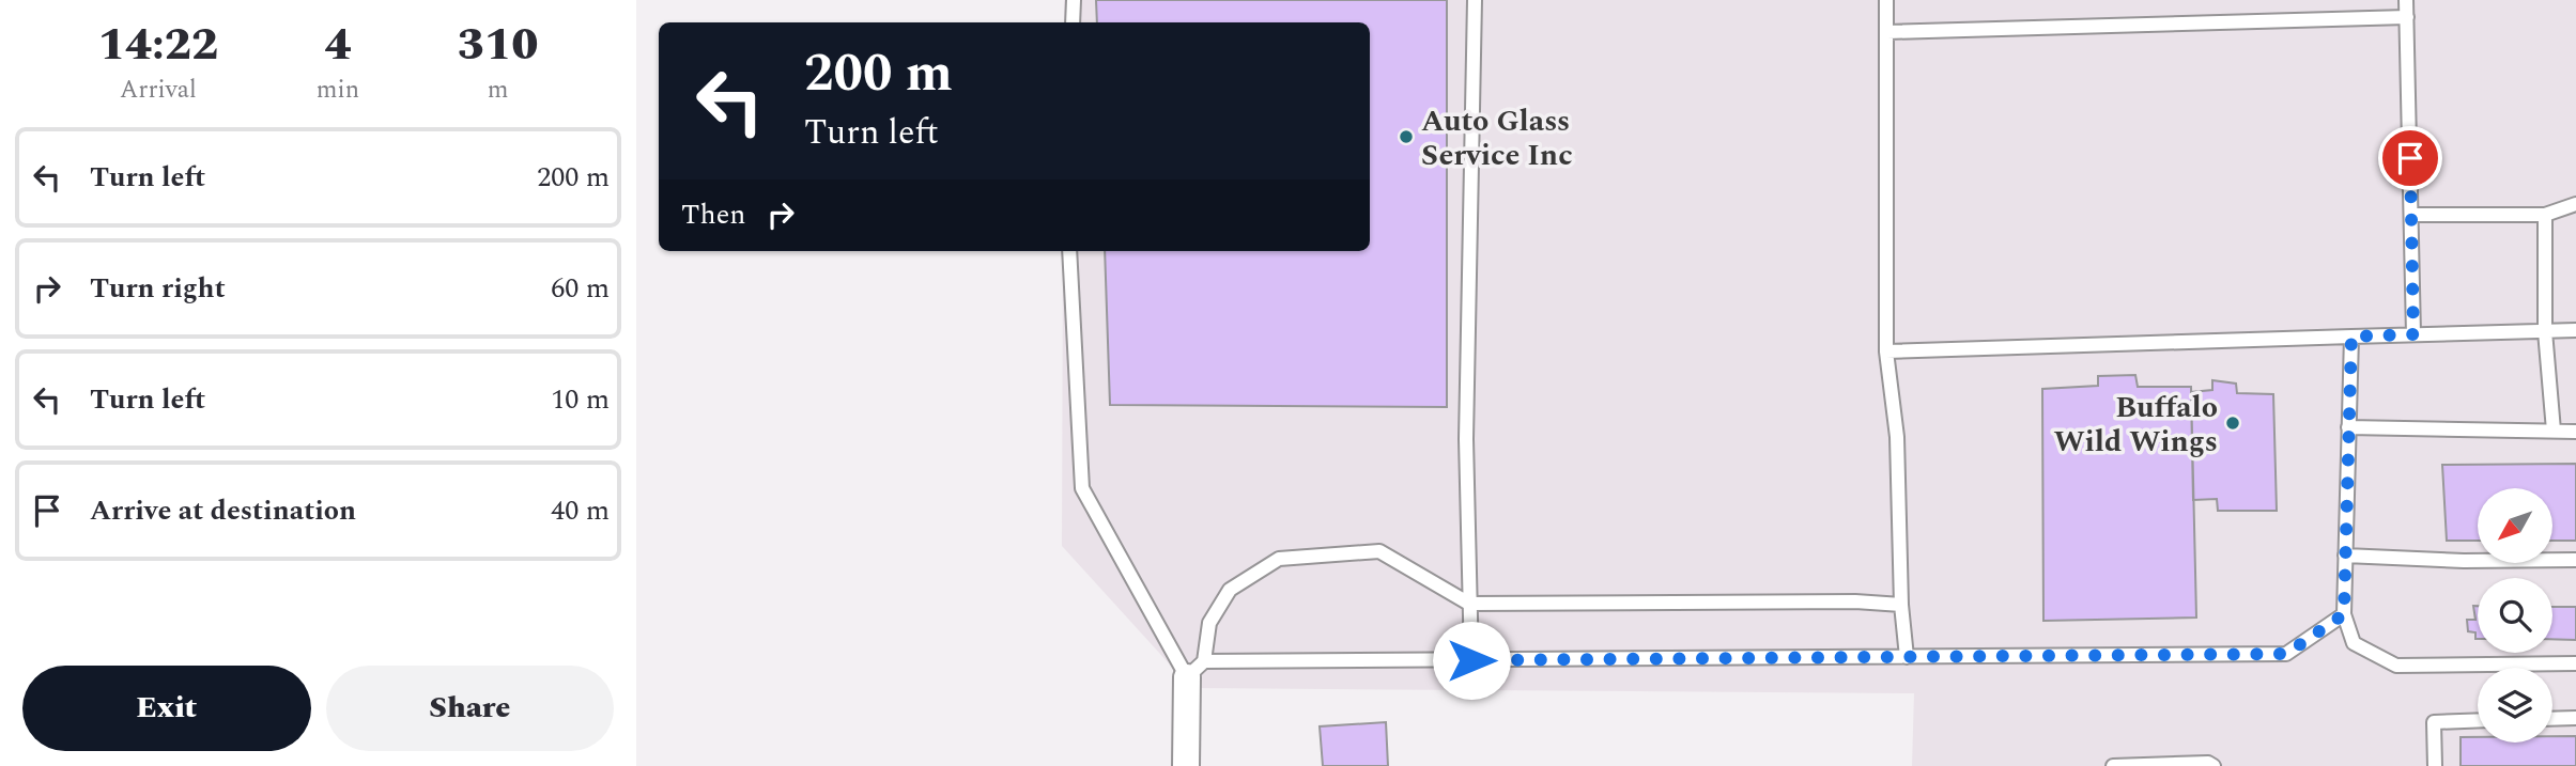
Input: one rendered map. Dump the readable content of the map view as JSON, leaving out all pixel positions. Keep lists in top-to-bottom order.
{
  "places": ["Auto Glass Service Inc", "Buffalo Wild Wings"],
  "north": "bottom left",
  "page": {
    "eta": [
      "14:22",
      "Arrival",
      "4",
      "min",
      "310",
      "m"
    ],
    "turn": ["200 m", "Turn left"],
    "list": [
      {
        "name": "Turn left",
        "value": "200 m"
      },
      {
        "name": "Turn right",
        "value": "60 m"
      },
      {
        "name": "Turn left",
        "value": "10 m"
      },
      {
        "name": "Arrive at destination",
        "value": "40 m"
      }
    ],
    "then": "Then",
    "buttons": ["Exit", "Share"]
  }
}
